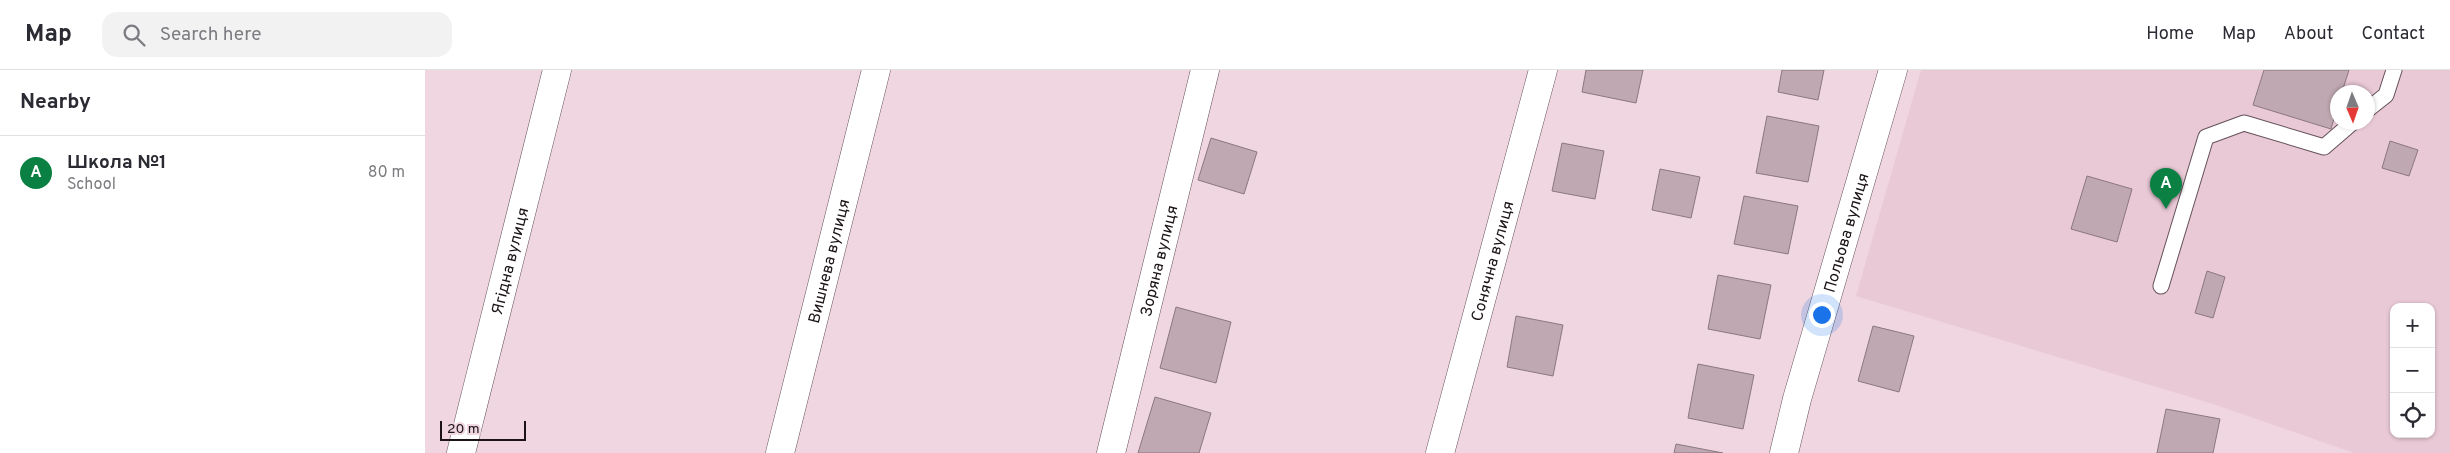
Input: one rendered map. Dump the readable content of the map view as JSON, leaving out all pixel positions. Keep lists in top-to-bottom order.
{
  "streets": {
    "street": [
      "Польова вулиця",
      "Ягідна вулиця",
      "Вишнева вулиця",
      "Зоряна вулиця",
      "Сонячна вулиця"
    ]
  },
  "scale_bar": "20 m",
  "north": "bottom",
  "page": {
    "header": "Map",
    "search": "Search here",
    "nav": [
      "Home",
      "Map",
      "About",
      "Contact"
    ],
    "heading": "Nearby",
    "list": [
      {
        "mark": "A",
        "name": "Школа №1",
        "note": "School",
        "value": "80 m"
      }
    ],
    "pins": "A",
    "map_buttons": ["+", "−"],
    "scale": "20 m"
  }
}
